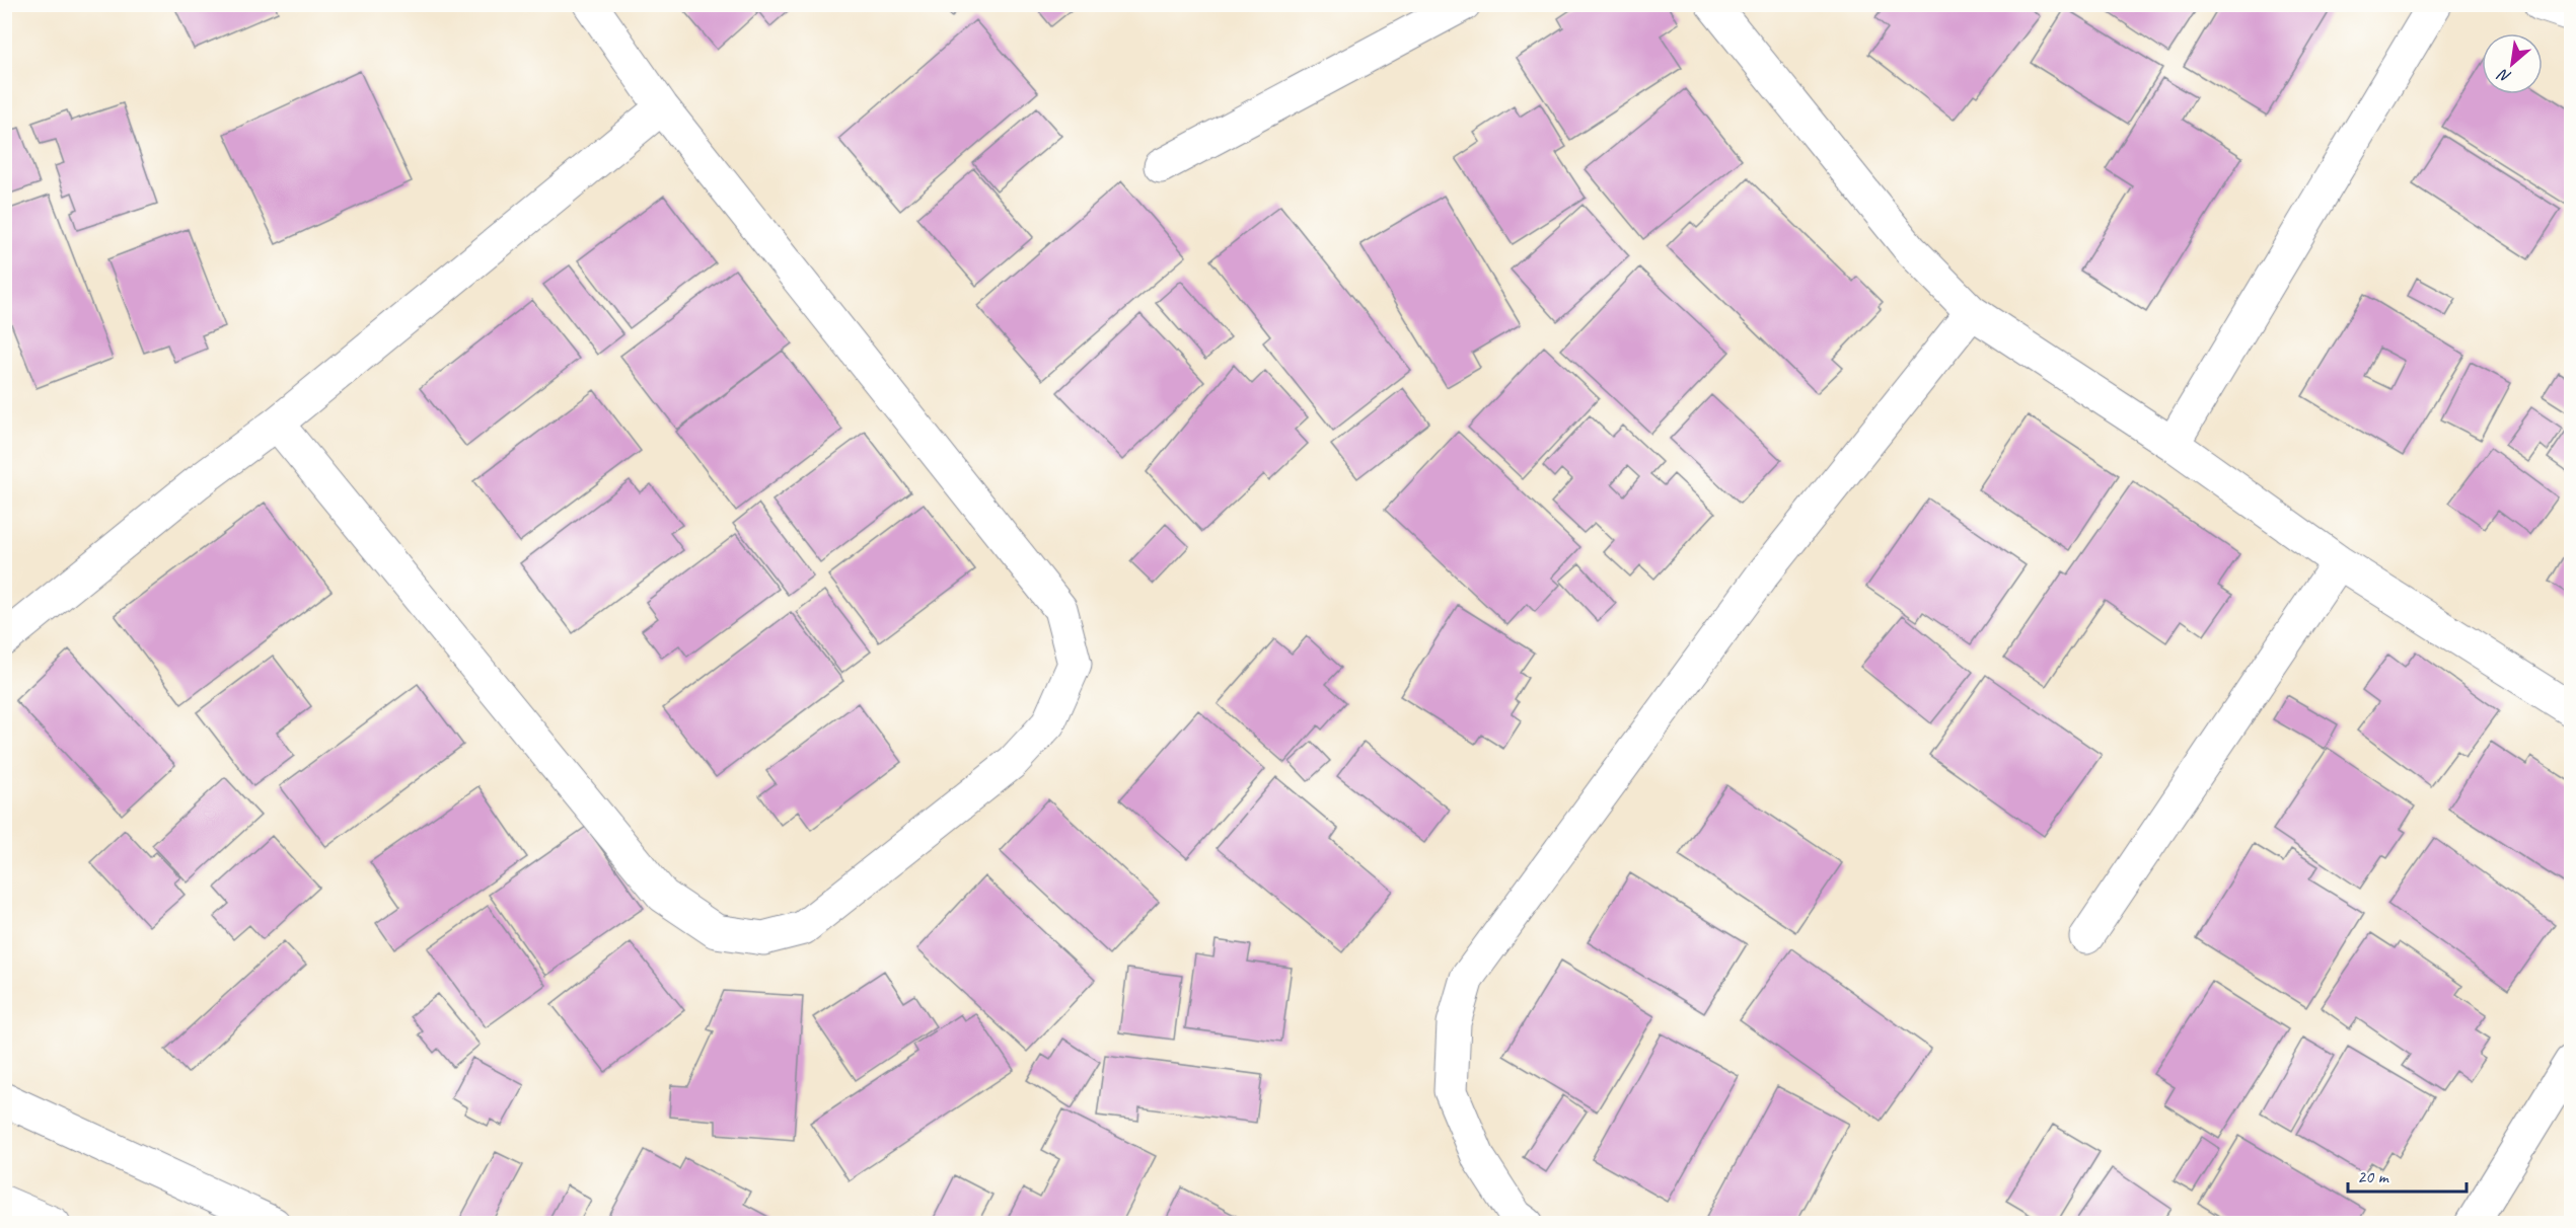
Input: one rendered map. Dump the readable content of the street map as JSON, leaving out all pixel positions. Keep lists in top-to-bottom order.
{
  "scale_bar": "20 m",
  "north": "bottom left"
}
